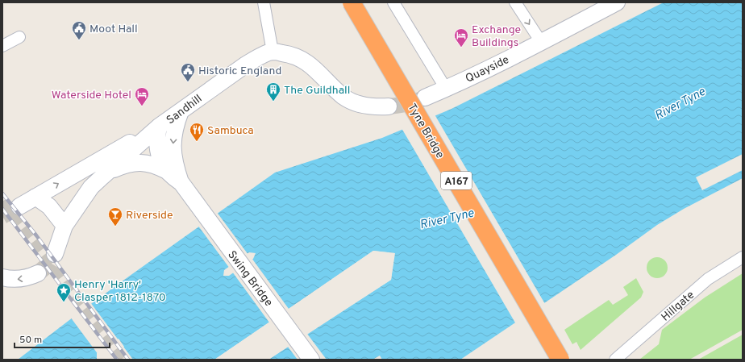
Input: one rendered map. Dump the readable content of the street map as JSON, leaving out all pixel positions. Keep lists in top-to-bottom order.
{
  "streets": {
    "highway": ["Tyne Bridge", "A167"],
    "main road": ["Quayside", "Sandhill", "Swing Bridge"],
    "street": ["Hillgate"]
  },
  "water": ["River Tyne"],
  "places": {
    "public building": ["Moot Hall", "Historic England"],
    "hotel": ["Exchange Buildings", "Waterside Hotel"],
    "building": ["The Guildhall"],
    "restaurant": ["Sambuca"],
    "bar": ["Riverside"],
    "place": ["Henry 'Harry' Clasper 1812-1870"]
  },
  "scale_bar": "50 m"
}
